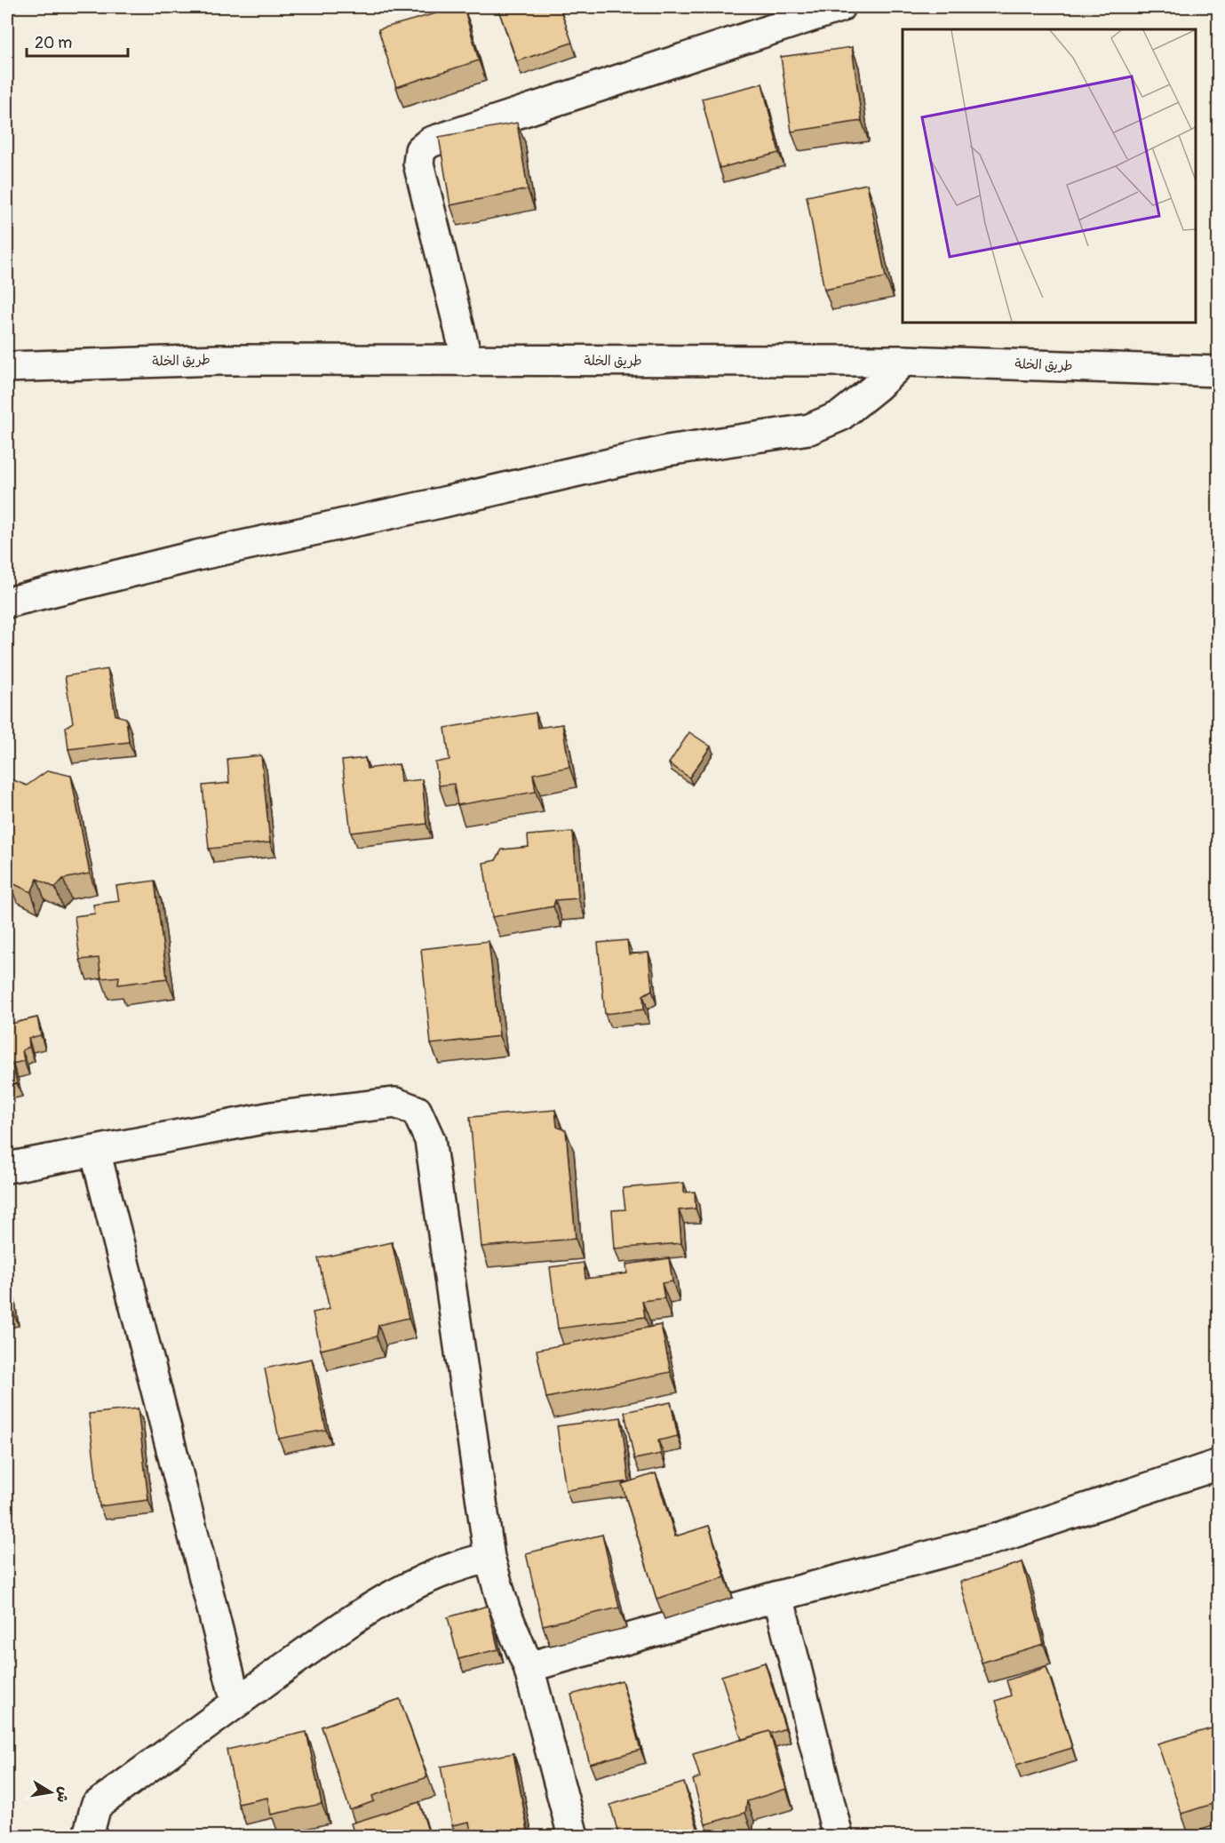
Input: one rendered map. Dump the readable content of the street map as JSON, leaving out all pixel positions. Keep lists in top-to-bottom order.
{
  "streets": {
    "street": ["طريق الخلة"]
  },
  "scale_bar": "20 m",
  "north": "right"
}
